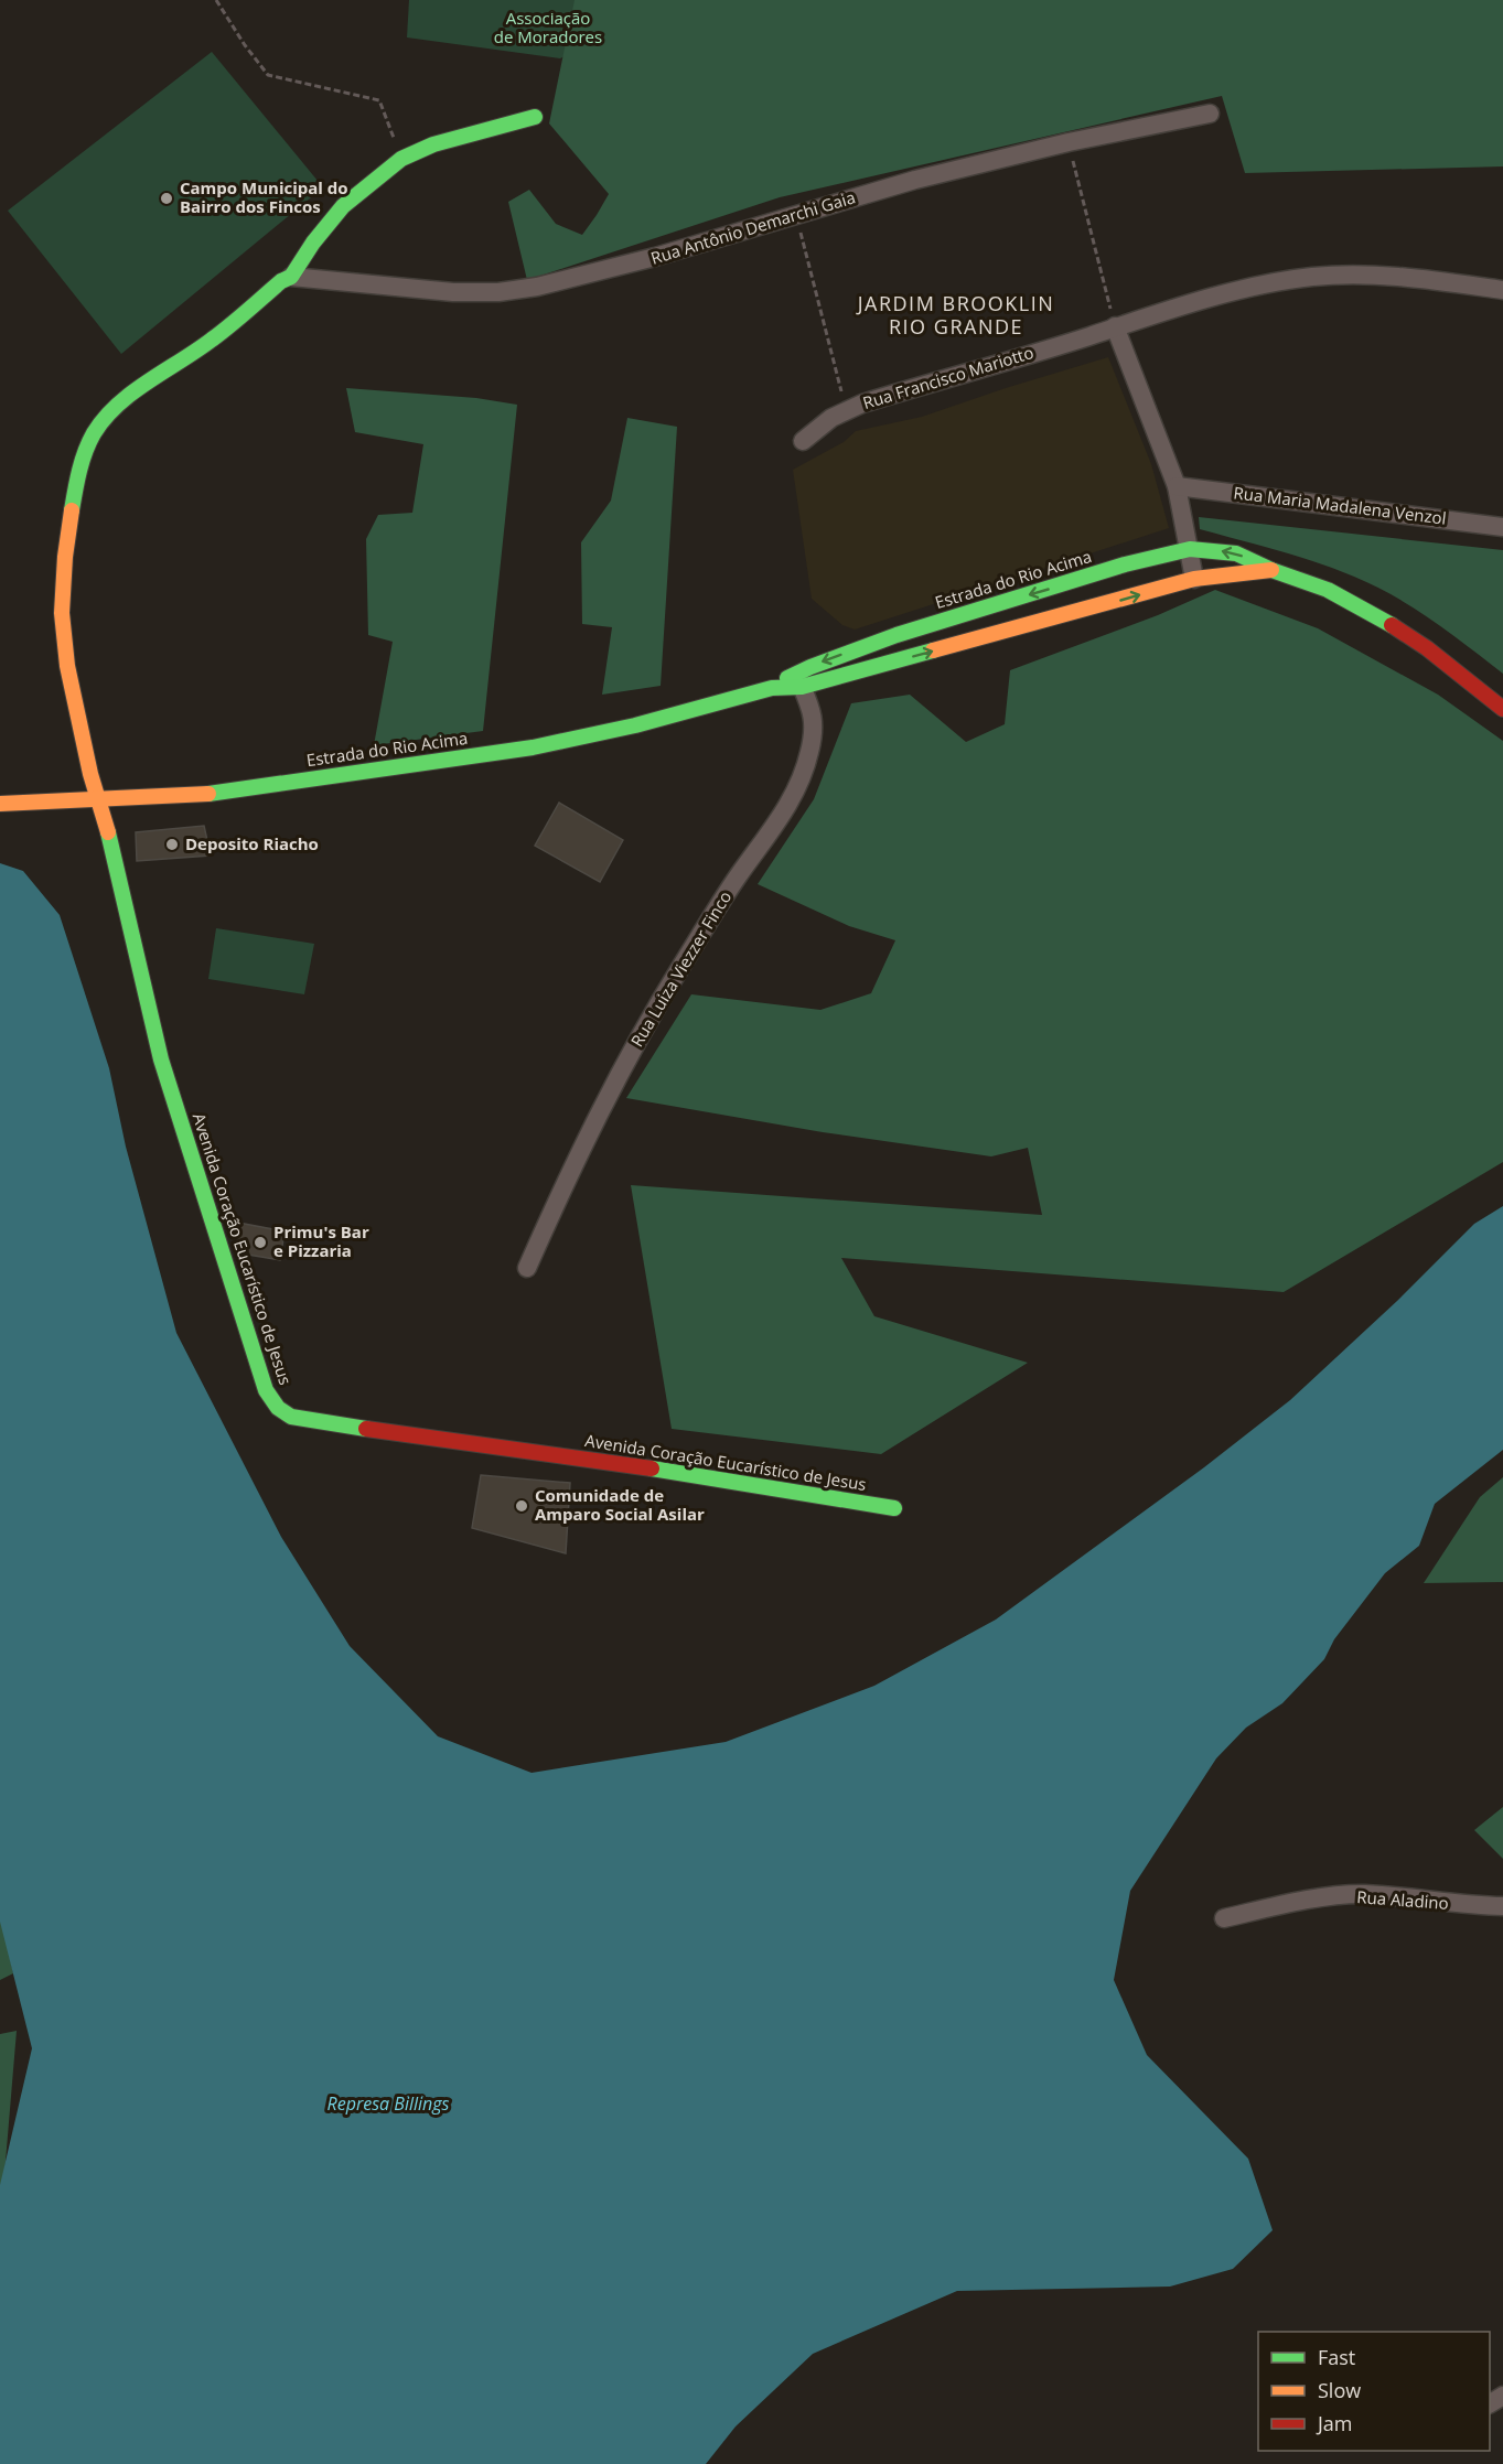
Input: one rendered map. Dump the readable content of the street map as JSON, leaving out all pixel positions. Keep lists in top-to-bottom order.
{
  "streets": {
    "street": [
      "Rua Antônio Demarchi Gaia",
      "Rua Francisco Mariotto",
      "Rua Maria Madalena Venzol",
      "Estrada do Rio Acima",
      "Rua Luiza Viezzer Finco",
      "Avenida Coração Eucarístico de Jesus",
      "Rua Aladino"
    ]
  },
  "crossings": [
    ["Rua Antônio Demarchi Gaia", "Avenida Coração Eucarístico de Jesus"],
    ["Estrada do Rio Acima", "Rua Luiza Viezzer Finco"],
    ["Estrada do Rio Acima", "Avenida Coração Eucarístico de Jesus"]
  ],
  "districts": ["JARDIM BROOKLIN RIO GRANDE"],
  "water": ["Represa Billings"],
  "parks": ["Associação de Moradores"],
  "places": [
    "Campo Municipal do Bairro dos Fincos",
    "Deposito Riacho",
    "Primu's Bar e Pizzaria",
    "Comunidade de Amparo Social Asilar"
  ],
  "legend": ["Fast", "Slow", "Jam"]
}
